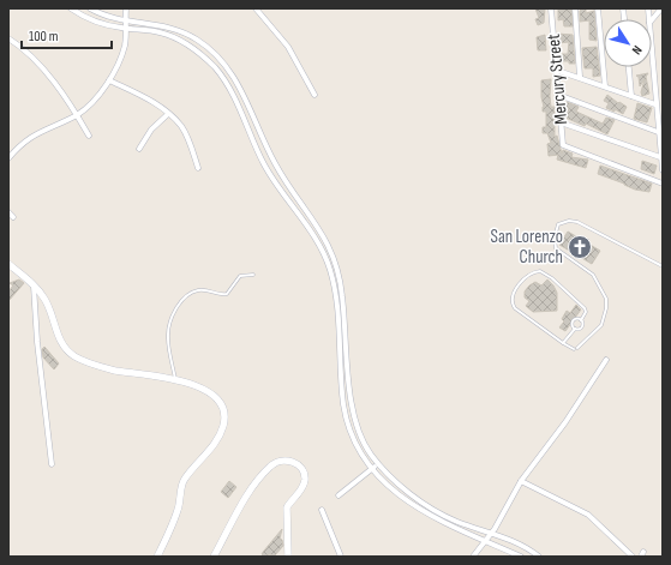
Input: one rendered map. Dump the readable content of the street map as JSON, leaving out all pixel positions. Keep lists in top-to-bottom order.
{
  "streets": {
    "street": ["Mercury Street"]
  },
  "places": {
    "church": ["San Lorenzo Church"]
  },
  "scale_bar": "100 m",
  "north": "bottom right"
}
